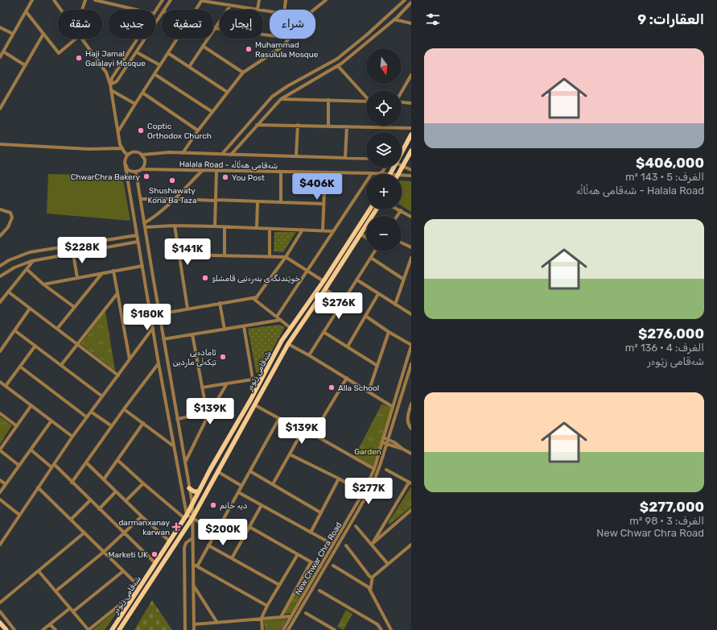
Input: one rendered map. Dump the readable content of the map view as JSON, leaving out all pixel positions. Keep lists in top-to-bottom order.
{
  "streets": {
    "main road": ["شەقامی زێوەر"],
    "street": ["Halala Road - شەقامی هەڵاڵە", "New Chwar Chra Road"]
  },
  "parks": ["Garden"],
  "places": {
    "other": [
      "Muhammad Rasulula Mosque",
      "Haji Jamal Galalayi Mosque",
      "Coptic Orthodox Church",
      "ChwarChra Bakery",
      "You Post",
      "Shushawaty Kona Ba Taza",
      "خوێندنگەی بنەرەتیی قامشلۆ",
      "ئامادەیی تێکەڵی ماردین",
      "Alla School",
      "دیە خانم",
      "Marketi UK"
    ],
    "health": ["darmanxanay karwan"]
  },
  "north": "bottom",
  "page": {
    "heading": "العقارات: 9",
    "chip": [
      "شراء",
      "إيجار",
      "تصفية",
      "جديد",
      "شقة"
    ],
    "list": [
      {
        "name": "$406,000",
        "note": "الغرف: 5 · 143 m² · Halala Road - شەقامی هەڵاڵە"
      },
      {
        "name": "$276,000",
        "note": "الغرف: 4 · 136 m² · شەقامی زێوەر"
      },
      {
        "name": "$277,000",
        "note": "الغرف: 3 · 98 m² · New Chwar Chra Road"
      }
    ],
    "map_buttons": ["+", "−"],
    "price": [
      "$406K",
      "$228K",
      "$141K",
      "$276K",
      "$180K",
      "$139K",
      "$139K",
      "$277K",
      "$200K"
    ]
  }
}
